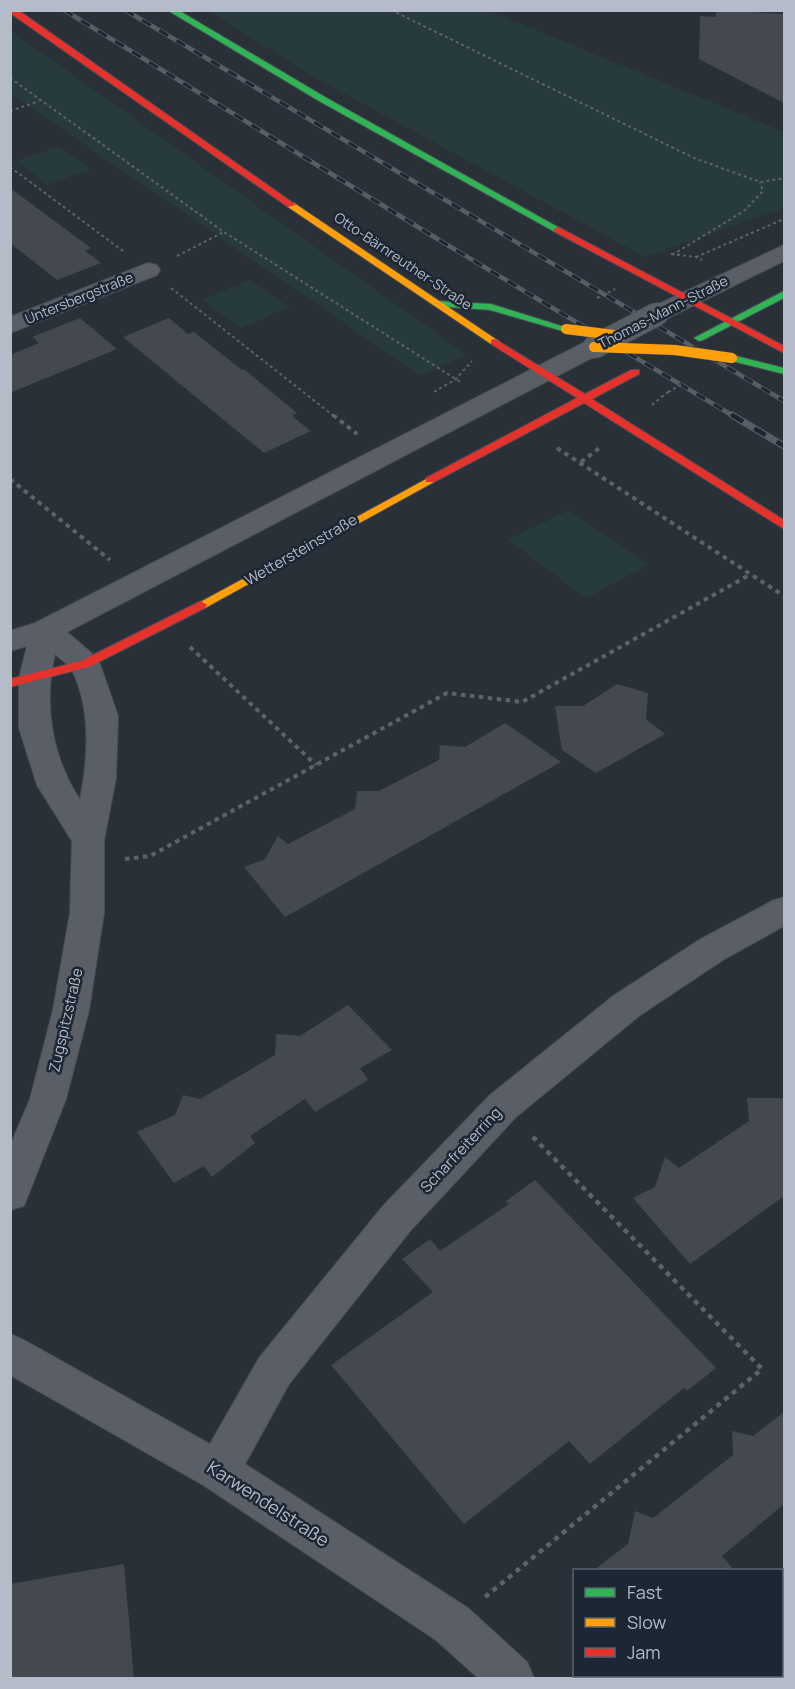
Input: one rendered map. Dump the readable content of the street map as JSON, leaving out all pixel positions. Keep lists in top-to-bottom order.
{
  "streets": {
    "main road": ["Otto-Bärnreuther-Straße", "Wettersteinstraße"],
    "street": [
      "Untersbergstraße",
      "Thomas-Mann-Straße",
      "Zugspitzstraße",
      "Scharfreiterring",
      "Karwendelstraße"
    ]
  },
  "crossings": [
    ["Otto-Bärnreuther-Straße", "Thomas-Mann-Straße"],
    ["Otto-Bärnreuther-Straße", "Wettersteinstraße"],
    ["Wettersteinstraße", "Zugspitzstraße"],
    ["Scharfreiterring", "Karwendelstraße"]
  ],
  "legend": ["Fast", "Slow", "Jam"]
}
